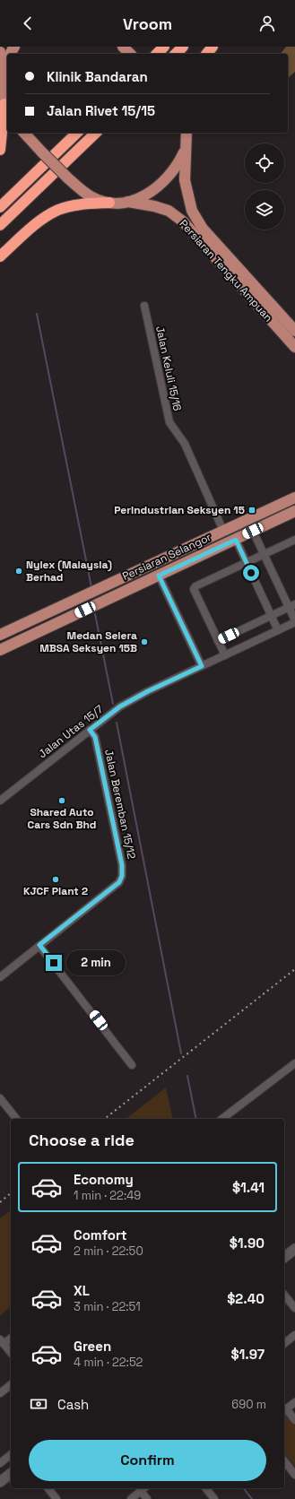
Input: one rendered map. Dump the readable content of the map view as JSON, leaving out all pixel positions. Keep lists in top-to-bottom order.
{
  "streets": {
    "main road": ["Persiaran Tengku Ampuan", "Persiaran Selangor"],
    "street": ["Jalan Keluli 15/16", "Jalan Utas 15/7", "Jalan Beremban 15/12"]
  },
  "crossings": [
    ["Jalan Keluli 15/16", "Persiaran Selangor"],
    ["Jalan Utas 15/7", "Jalan Beremban 15/12"]
  ],
  "places": {
    "transit": ["Perindustrian Seksyen 15"],
    "other": [
      "Nylex (Malaysia) Berhad",
      "Medan Selera MBSA Seksyen 15B",
      "Shared Auto Cars Sdn Bhd",
      "KJCF Plant 2"
    ]
  },
  "page": {
    "header": "Vroom",
    "banner": ["Klinik Bandaran", "Jalan Rivet 15/15"],
    "bubble": "2 min",
    "heading": "Choose a ride",
    "list": [
      {
        "name": "Economy",
        "note": "1 min · 22:49",
        "value": "$1.41"
      },
      {
        "name": "Comfort",
        "note": "2 min · 22:50",
        "value": "$1.90"
      },
      {
        "name": "XL",
        "note": "3 min · 22:51",
        "value": "$2.40"
      },
      {
        "name": "Green",
        "note": "4 min · 22:52",
        "value": "$1.97"
      }
    ],
    "pay": ["Cash", "690 m"],
    "buttons": "Confirm"
  }
}
